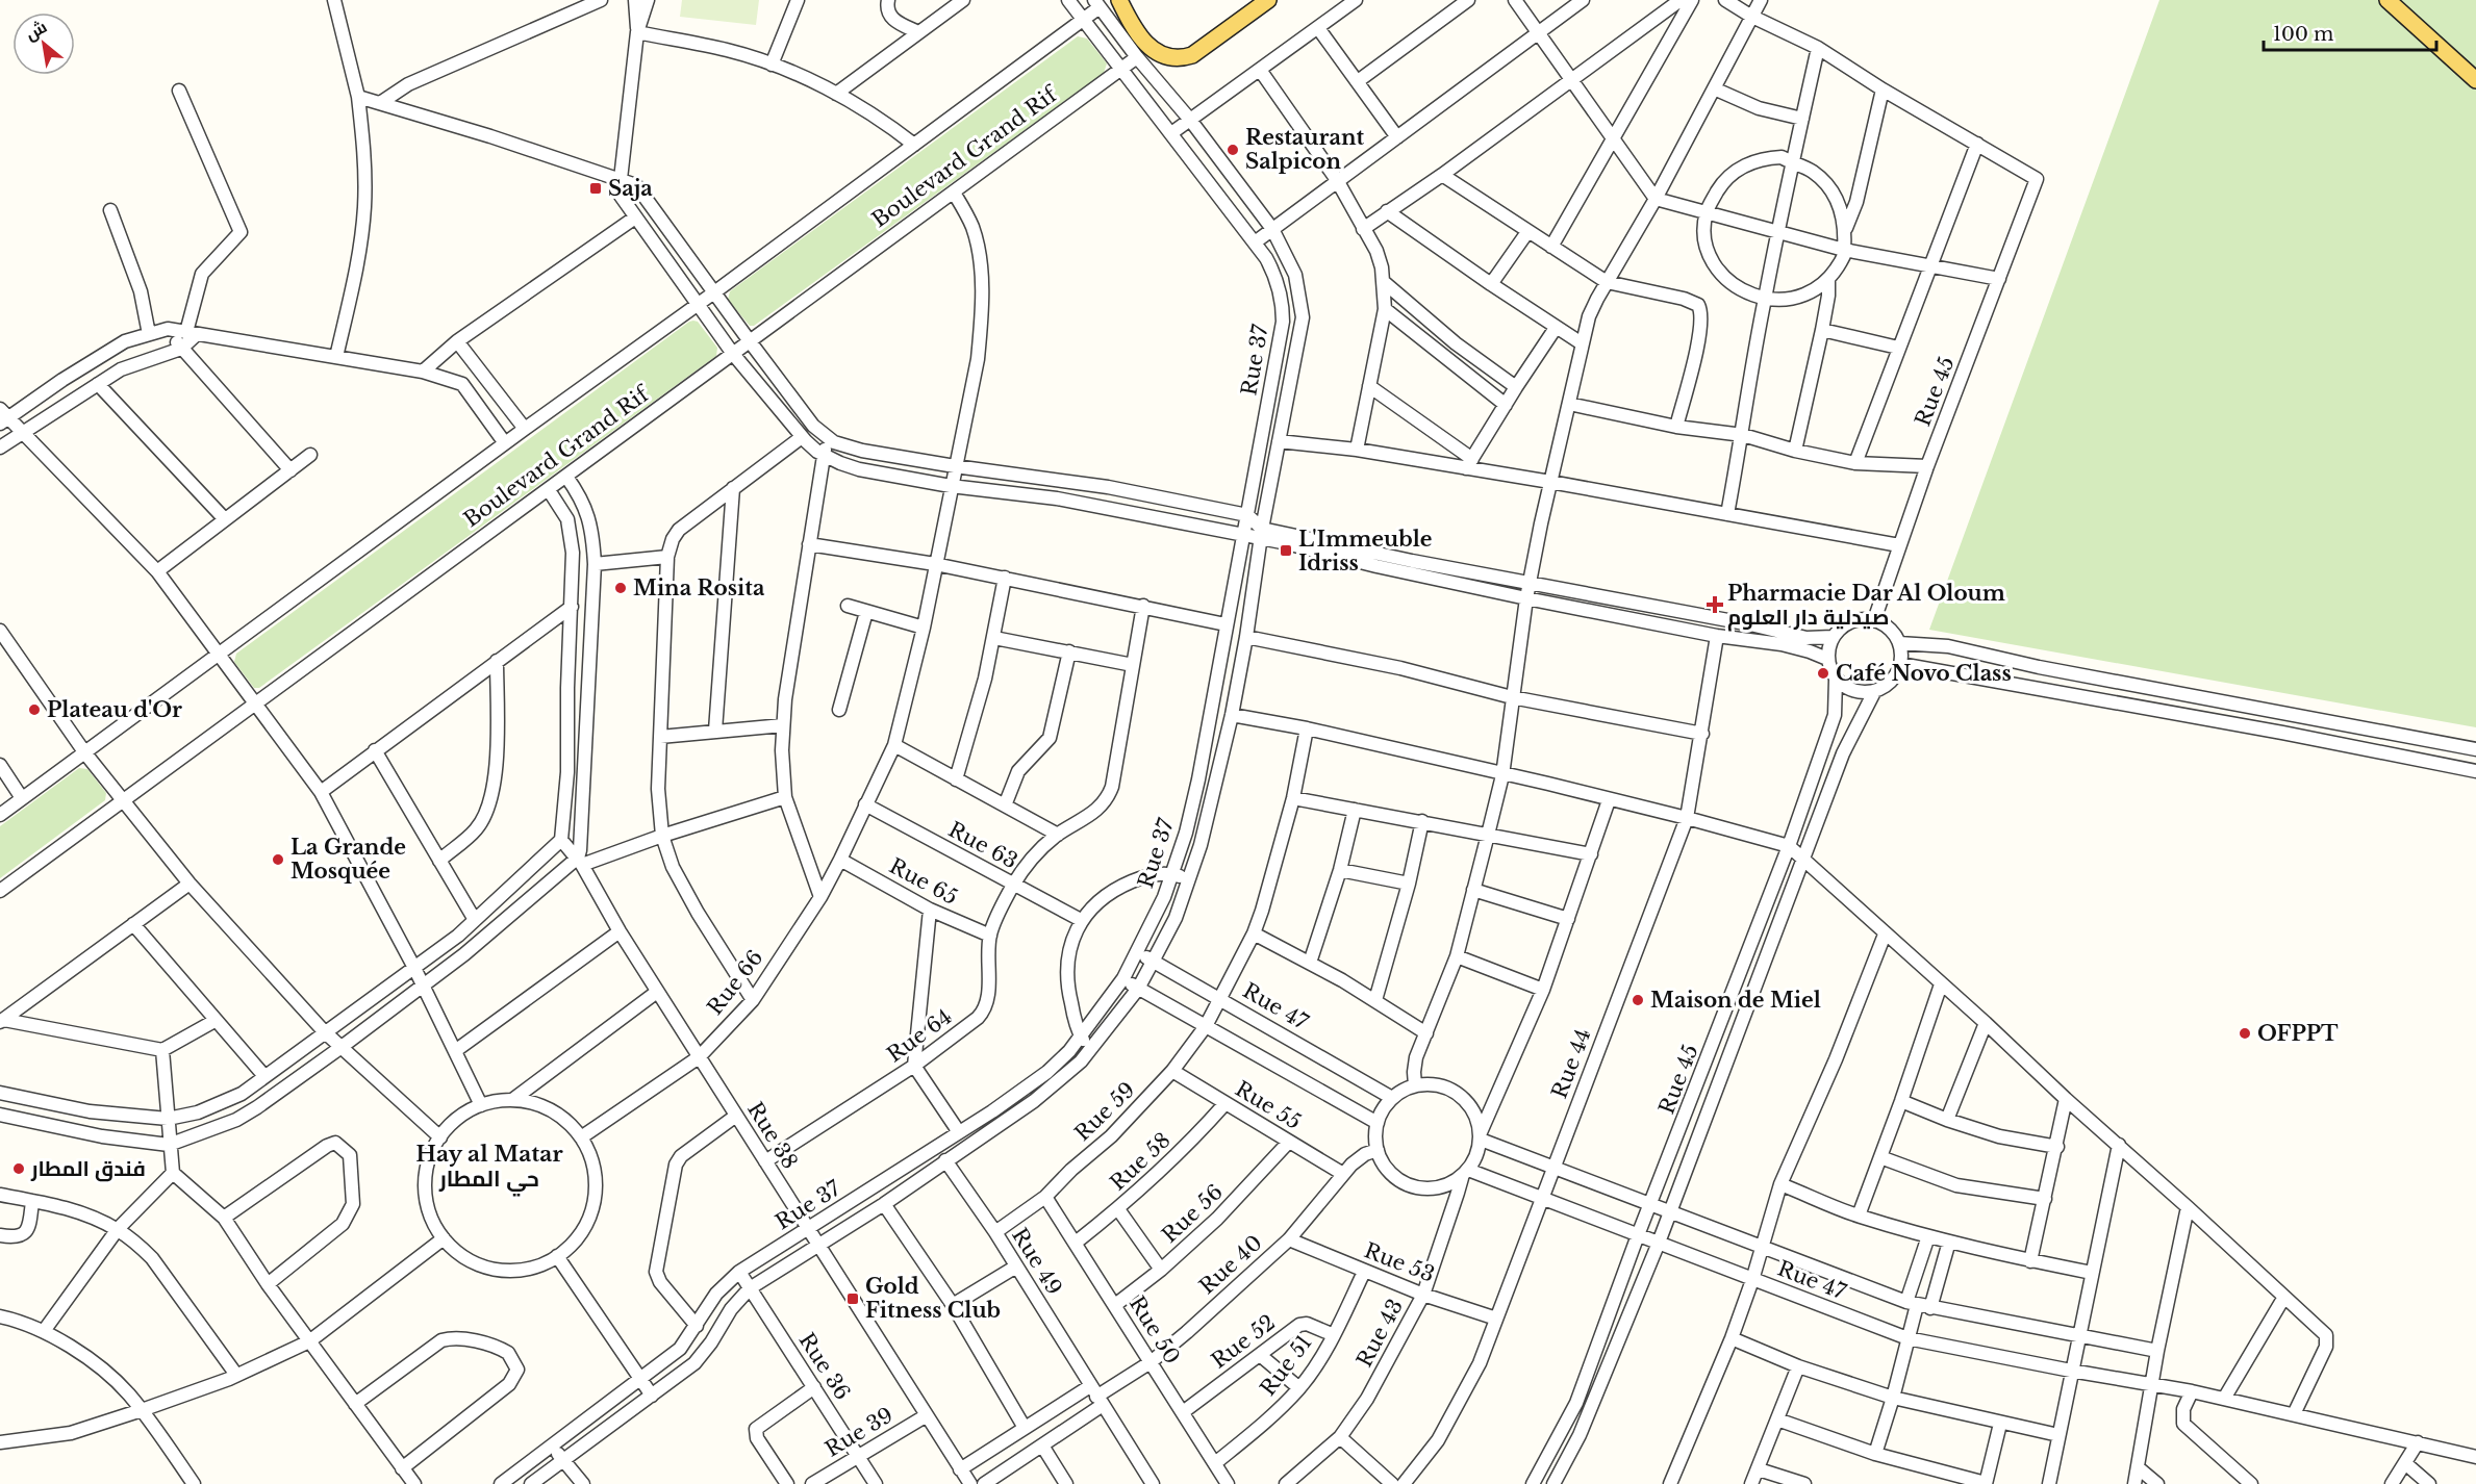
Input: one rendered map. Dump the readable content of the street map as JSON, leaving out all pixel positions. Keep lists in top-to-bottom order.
{
  "streets": {
    "street": [
      "Boulevard Grand Rif",
      "Rue 37",
      "Rue 45",
      "Rue 63",
      "Rue 65",
      "Rue 66",
      "Rue 47",
      "Rue 64",
      "Rue 44",
      "Rue 55",
      "Rue 59",
      "Rue 38",
      "Rue 58",
      "Rue 56",
      "Rue 49",
      "Rue 53",
      "Rue 40",
      "Rue 50",
      "Rue 43",
      "Rue 52",
      "Rue 51",
      "Rue 36",
      "Rue 39"
    ]
  },
  "crossings": [
    ["Boulevard Grand Rif", "Rue 37"],
    ["Boulevard Grand Rif", "Rue 66"],
    ["Rue 37", "Rue 47"],
    ["Rue 37", "Rue 38"],
    ["Rue 37", "Rue 49"],
    ["Rue 37", "Rue 36"],
    ["Rue 45", "Rue 47"],
    ["Rue 63", "Rue 66"],
    ["Rue 63", "Rue 64"],
    ["Rue 65", "Rue 66"],
    ["Rue 65", "Rue 64"],
    ["Rue 66", "Rue 38"],
    ["Rue 47", "Rue 44"],
    ["Rue 47", "Rue 59"],
    ["Rue 47", "Rue 40"],
    ["Rue 47", "Rue 43"],
    ["Rue 64", "Rue 38"],
    ["Rue 44", "Rue 53"],
    ["Rue 55", "Rue 59"],
    ["Rue 55", "Rue 58"],
    ["Rue 55", "Rue 56"],
    ["Rue 55", "Rue 40"],
    ["Rue 59", "Rue 49"],
    ["Rue 59", "Rue 50"],
    ["Rue 38", "Rue 40"],
    ["Rue 38", "Rue 39"],
    ["Rue 58", "Rue 50"],
    ["Rue 56", "Rue 50"],
    ["Rue 49", "Rue 40"],
    ["Rue 53", "Rue 40"],
    ["Rue 53", "Rue 43"],
    ["Rue 53", "Rue 51"],
    ["Rue 40", "Rue 50"],
    ["Rue 40", "Rue 43"],
    ["Rue 50", "Rue 52"],
    ["Rue 50", "Rue 51"],
    ["Rue 52", "Rue 51"],
    ["Rue 36", "Rue 39"]
  ],
  "districts": ["Hay al Matar حي المطار"],
  "places": {
    "other": [
      "Restaurant Salpicon",
      "Mina Rosita",
      "Café Novo Class",
      "Plateau d'Or",
      "La Grande Mosquée",
      "Maison de Miel",
      "OFPPT",
      "فندق المطار"
    ],
    "transit": ["Saja", "L'Immeuble Idriss", "Gold Fitness Club"],
    "health": ["Pharmacie Dar Al Oloum صيدلية دار العلوم"]
  },
  "scale_bar": "100 m",
  "north": "top left"
}
